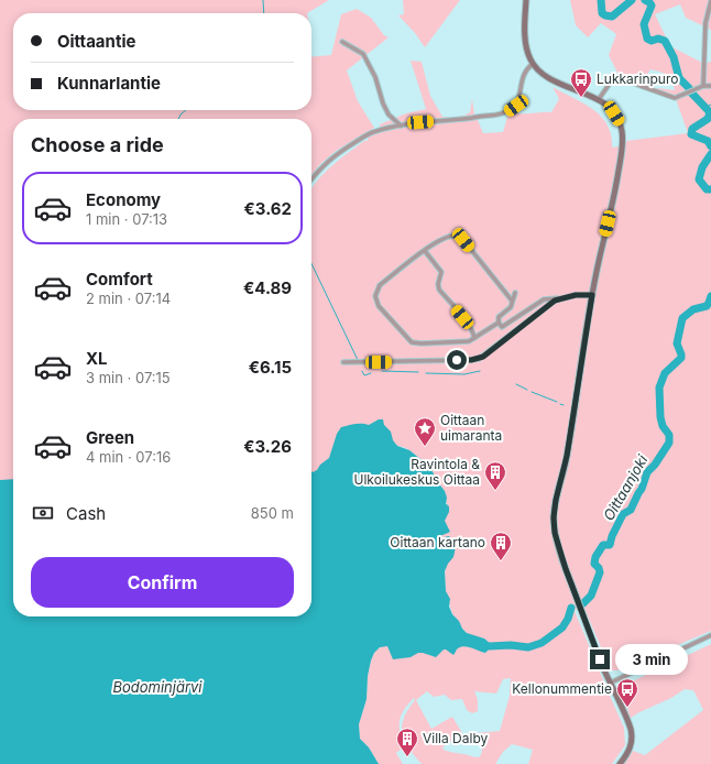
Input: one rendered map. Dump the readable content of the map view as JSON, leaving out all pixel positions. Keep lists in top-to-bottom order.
{
  "water": ["Oittaanjoki", "Bodominjärvi"],
  "places": {
    "bus stop": ["Lukkarinpuro", "Kellonummentie"],
    "place": ["Oittaan uimaranta"],
    "building": ["Ravintola & Ulkoilukeskus Oittaa", "Oittaan kartano", "Villa Dalby"]
  },
  "page": {
    "banner": ["Oittaantie", "Kunnarlantie"],
    "heading": "Choose a ride",
    "list": [
      {
        "name": "Economy",
        "note": "1 min · 07:13",
        "value": "€3.62"
      },
      {
        "name": "Comfort",
        "note": "2 min · 07:14",
        "value": "€4.89"
      },
      {
        "name": "XL",
        "note": "3 min · 07:15",
        "value": "€6.15"
      },
      {
        "name": "Green",
        "note": "4 min · 07:16",
        "value": "€3.26"
      }
    ],
    "pay": ["Cash", "850 m"],
    "buttons": "Confirm",
    "bubble": "3 min"
  }
}
